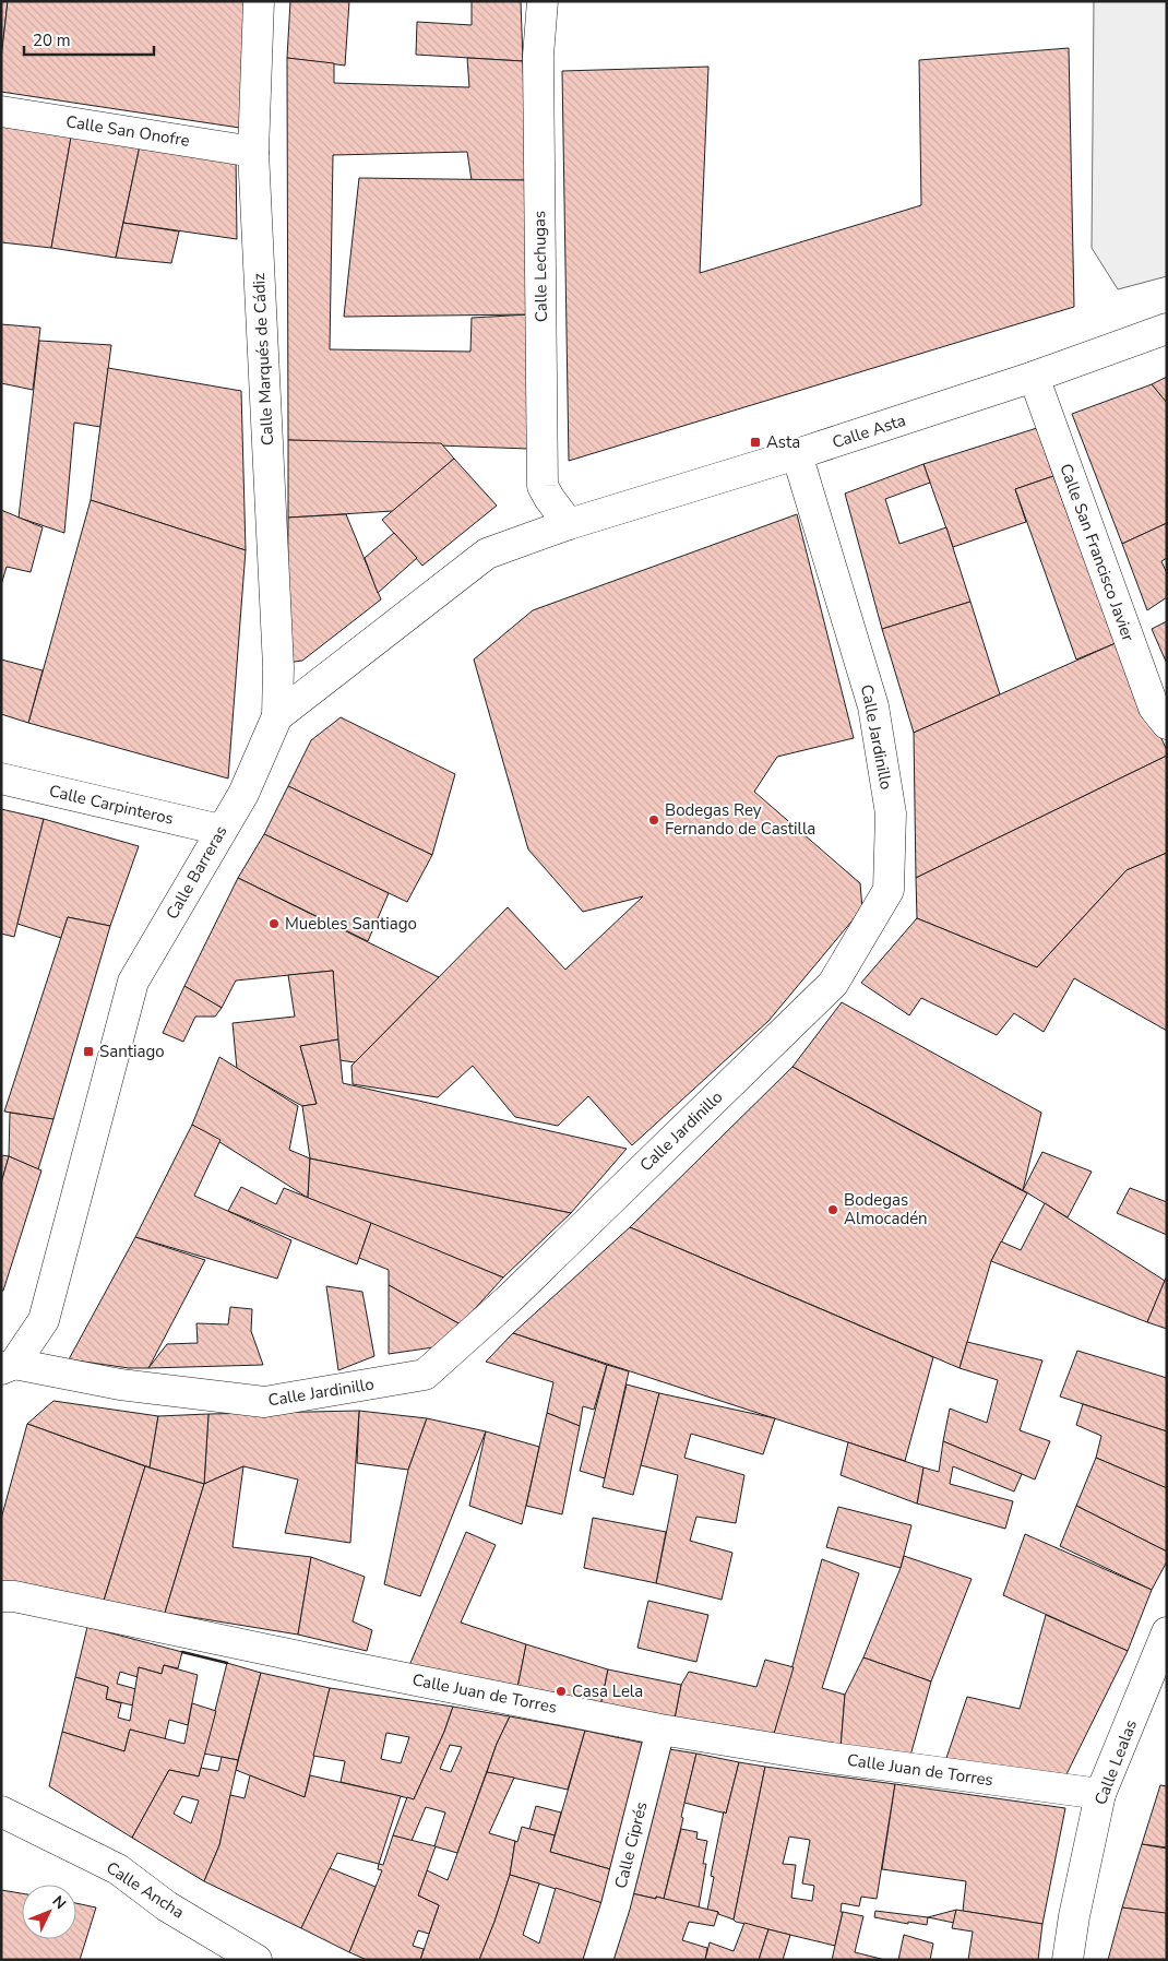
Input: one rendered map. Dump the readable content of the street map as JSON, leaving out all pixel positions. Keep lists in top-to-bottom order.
{
  "streets": {
    "street": [
      "Calle San Onofre",
      "Calle Lechugas",
      "Calle Marqués de Cádiz",
      "Calle Asta",
      "Calle San Francisco Javier",
      "Calle Jardinillo",
      "Calle Carpinteros",
      "Calle Barreras",
      "Calle Juan de Torres",
      "Calle Lealas",
      "Calle Ciprés",
      "Calle Ancha"
    ]
  },
  "crossings": [
    ["Calle San Onofre", "Calle Marqués de Cádiz"],
    ["Calle Lechugas", "Calle Asta"],
    ["Calle Lechugas", "Calle Barreras"],
    ["Calle Marqués de Cádiz", "Calle Barreras"],
    ["Calle Asta", "Calle San Francisco Javier"],
    ["Calle Asta", "Calle Jardinillo"],
    ["Calle Asta", "Calle Barreras"],
    ["Calle Jardinillo", "Calle Barreras"],
    ["Calle Carpinteros", "Calle Barreras"],
    ["Calle Juan de Torres", "Calle Lealas"],
    ["Calle Juan de Torres", "Calle Ciprés"]
  ],
  "places": {
    "transit": ["Asta", "Santiago"],
    "other": [
      "Bodegas Rey Fernando de Castilla",
      "Muebles Santiago",
      "Bodegas Almocadén",
      "Casa Lela"
    ]
  },
  "scale_bar": "20 m",
  "north": "top right"
}
